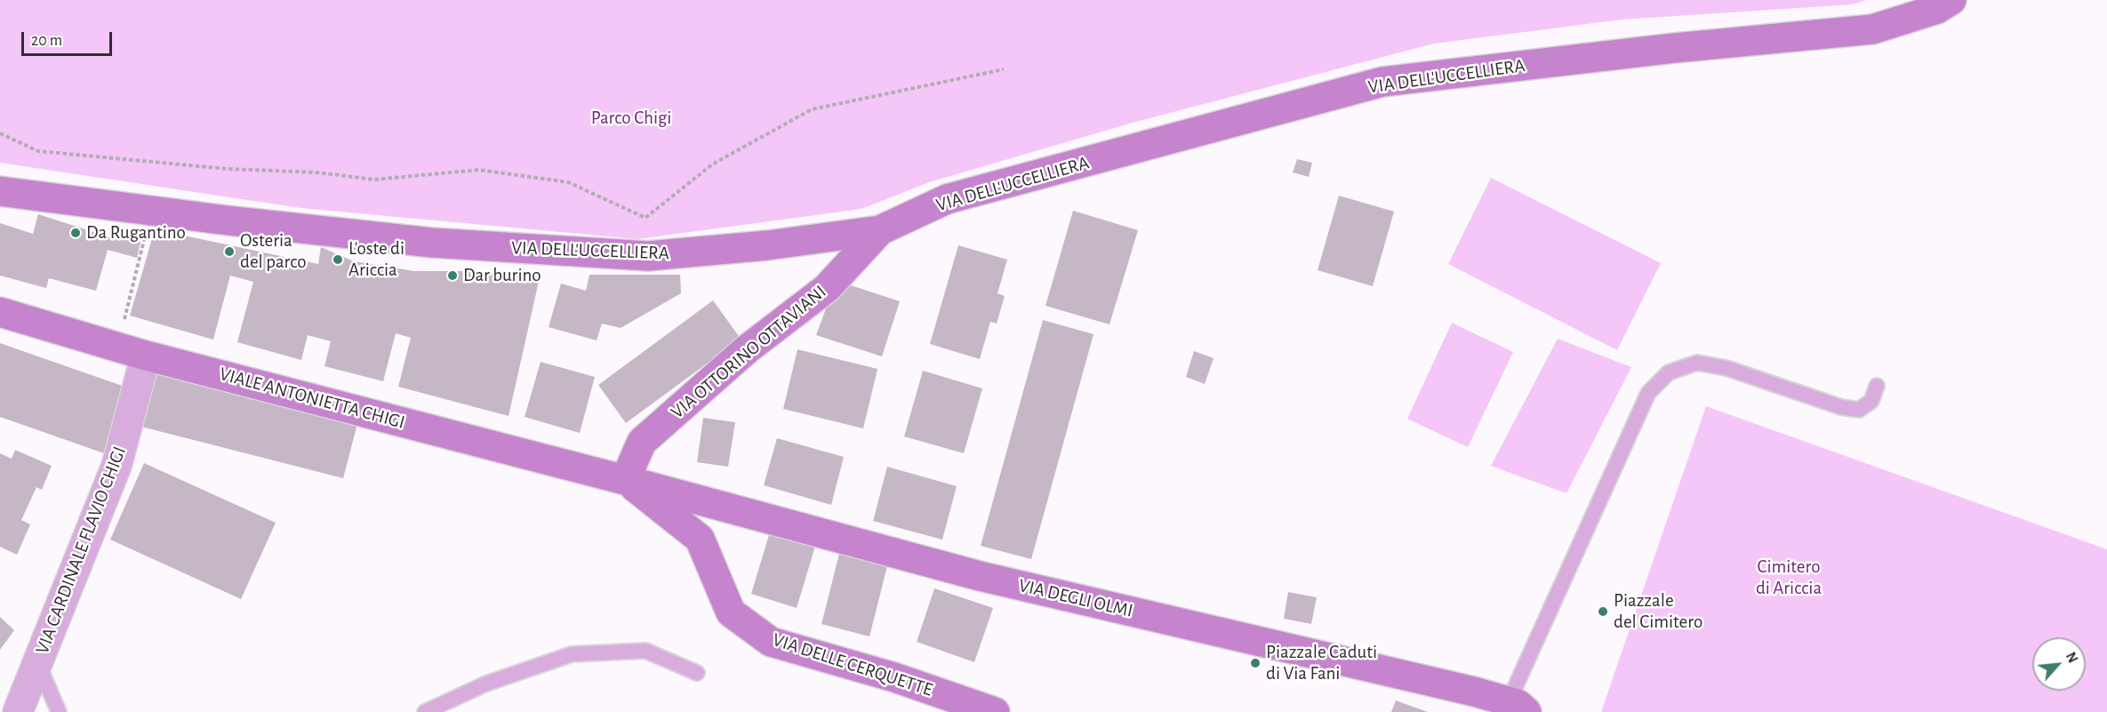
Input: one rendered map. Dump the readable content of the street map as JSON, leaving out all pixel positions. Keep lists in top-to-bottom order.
{
  "streets": {
    "street": [
      "VIA DELL'UCCELLIERA",
      "VIA OTTORINO OTTAVIANI",
      "VIALE ANTONIETTA CHIGI",
      "VIA CARDINALE FLAVIO CHIGI",
      "VIA DEGLI OLMI",
      "VIA DELLE CERQUETTE"
    ]
  },
  "crossings": [
    ["VIA DELL'UCCELLIERA", "VIA OTTORINO OTTAVIANI"],
    ["VIA OTTORINO OTTAVIANI", "VIALE ANTONIETTA CHIGI"],
    ["VIA OTTORINO OTTAVIANI", "VIA DEGLI OLMI"],
    ["VIA OTTORINO OTTAVIANI", "VIA DELLE CERQUETTE"],
    ["VIALE ANTONIETTA CHIGI", "VIA CARDINALE FLAVIO CHIGI"],
    ["VIALE ANTONIETTA CHIGI", "VIA DEGLI OLMI"],
    ["VIALE ANTONIETTA CHIGI", "VIA DELLE CERQUETTE"],
    ["VIA DEGLI OLMI", "VIA DELLE CERQUETTE"]
  ],
  "parks": ["Parco Chigi", "Cimitero di Ariccia"],
  "places": [
    "Da Rugantino",
    "Osteria del parco",
    "L'oste di Ariccia",
    "Dar burino",
    "Piazzale del Cimitero",
    "Piazzale Caduti di Via Fani"
  ],
  "scale_bar": "20 m",
  "north": "top right"
}
